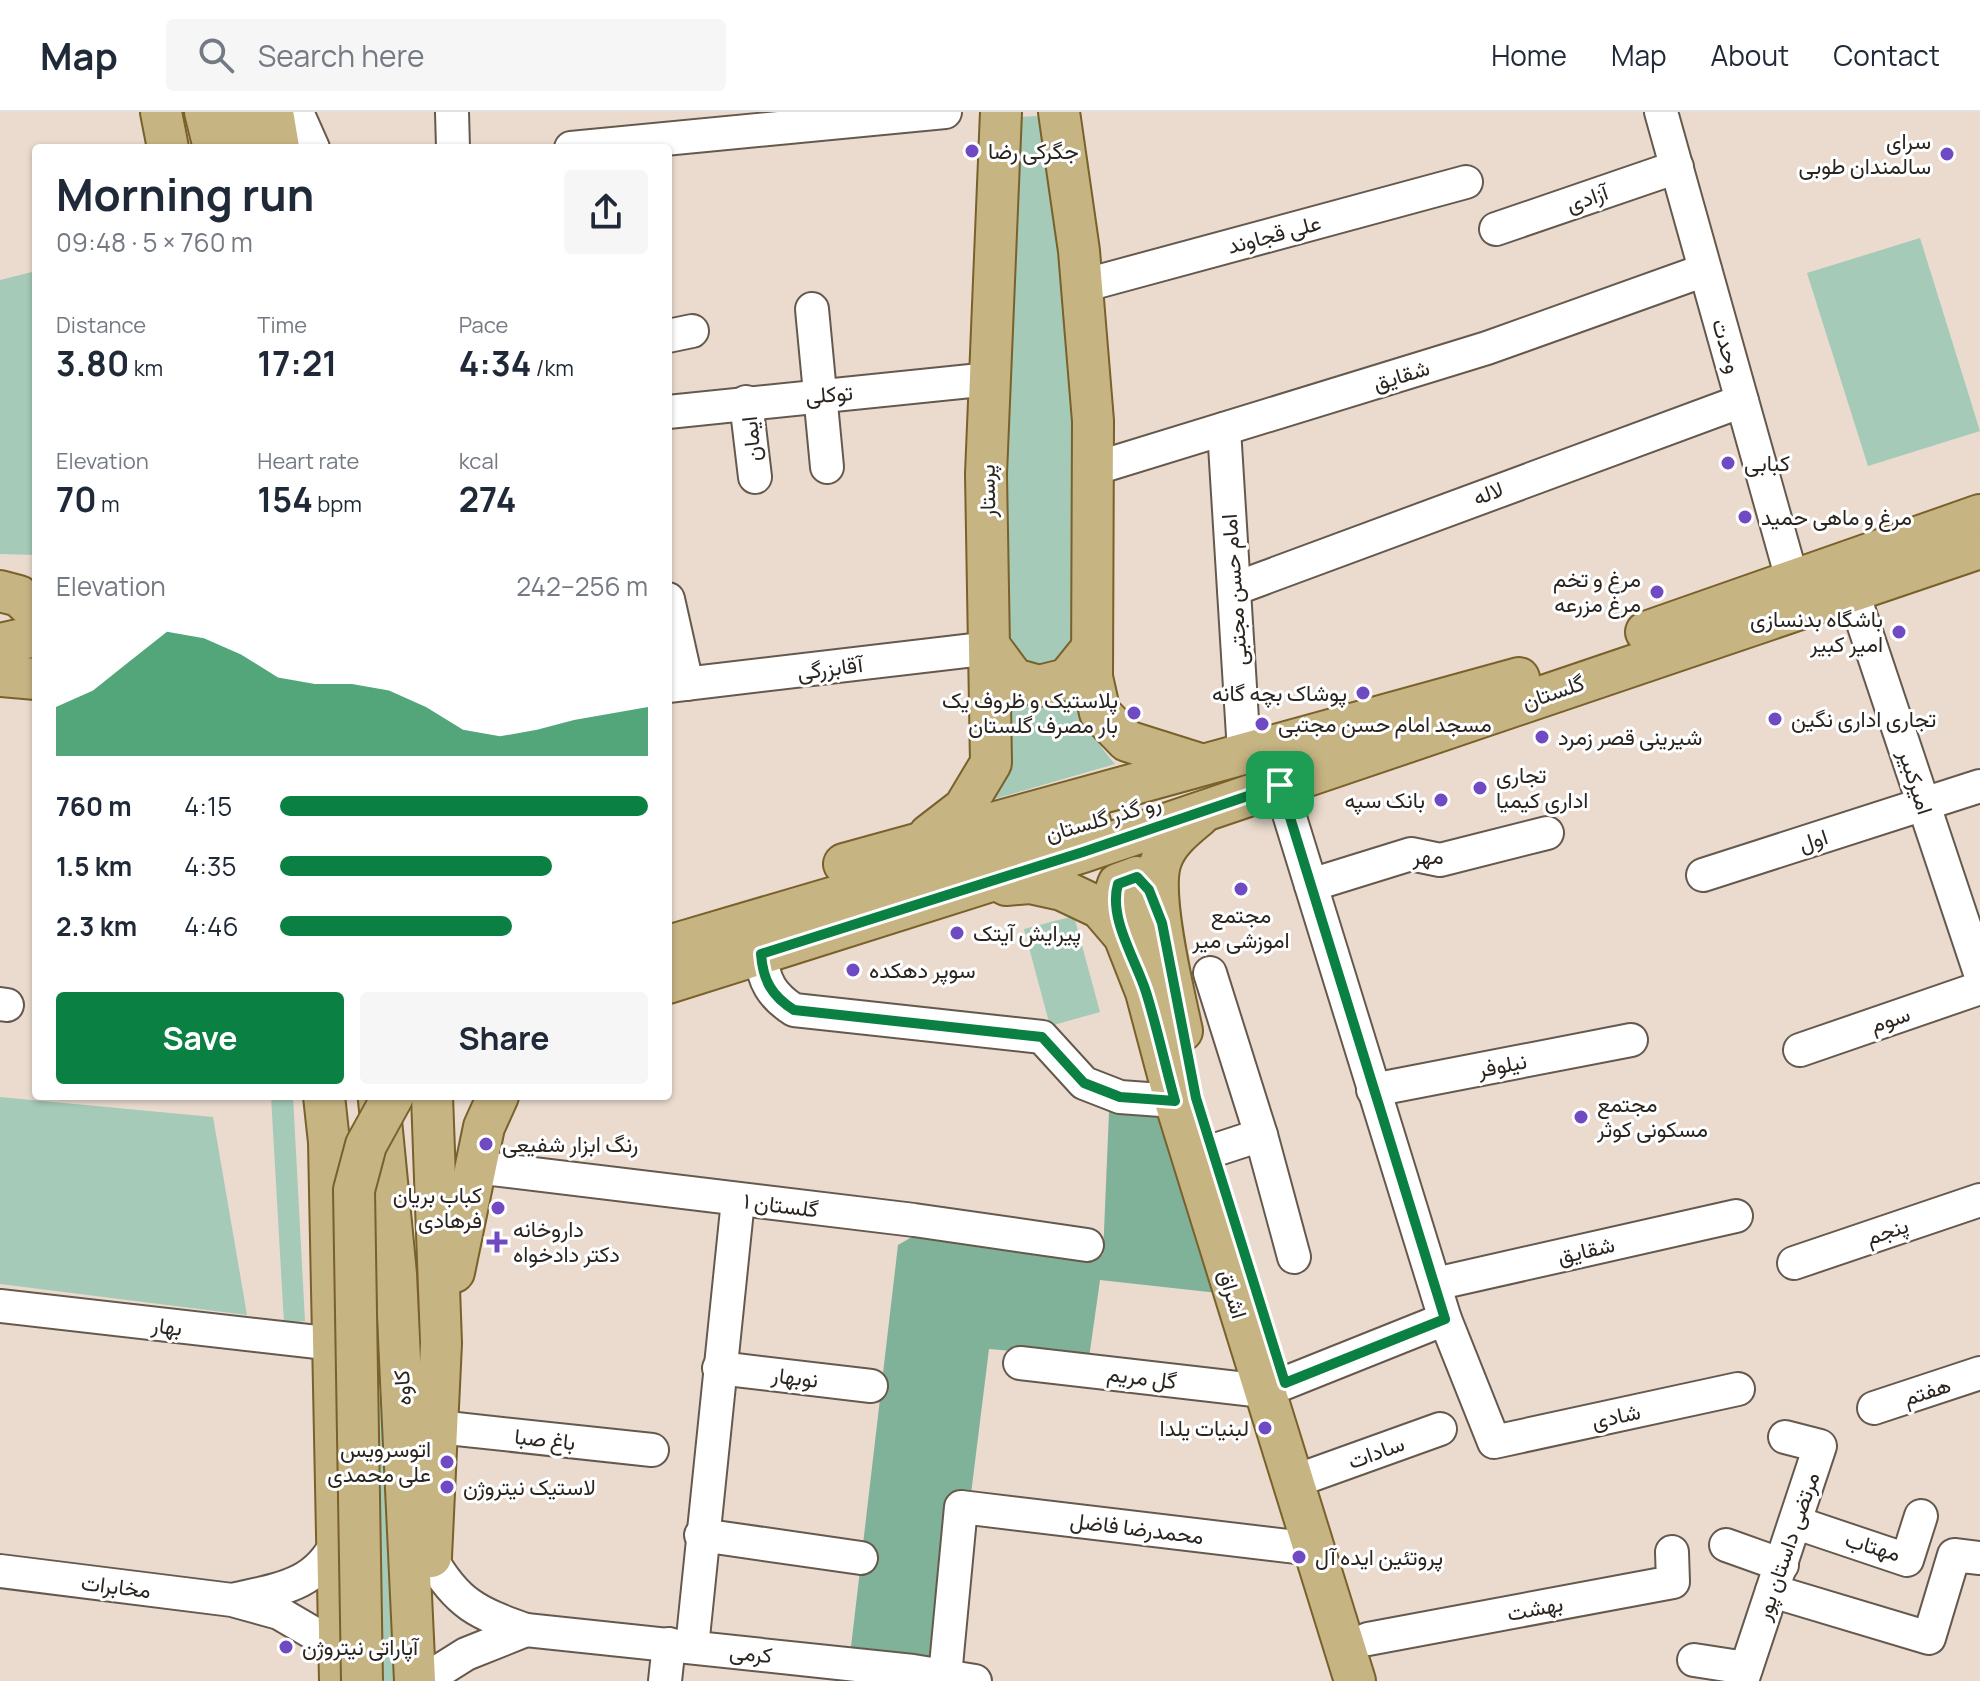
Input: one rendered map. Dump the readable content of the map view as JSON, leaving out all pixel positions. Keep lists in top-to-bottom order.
{
  "streets": {
    "main road": [
      "پرستار",
      "گلستان",
      "رو گذر گلستان",
      "اشراق",
      "کاوه"
    ],
    "street": [
      "آزادی",
      "علی قجاوند",
      "وحدت",
      "شقایق",
      "توکلی",
      "ایمان",
      "لاله",
      "امام حسن مجتبی",
      "آقابزرگی",
      "امیرکبیر",
      "اول",
      "مهر",
      "سوم",
      "نیلوفر",
      "گلستان ۱",
      "پنجم",
      "بهار",
      "نوبهار",
      "گل مریم",
      "هفتم",
      "شادی",
      "باغ صبا",
      "سادات",
      "محمدرضا فاضل",
      "مرتضی داستان پور",
      "مهتاب",
      "مخابرات",
      "بهشت",
      "کرمی"
    ]
  },
  "crossings": [
    ["آزادی", "وحدت"],
    ["وحدت", "شقایق"],
    ["وحدت", "لاله"],
    ["وحدت", "گلستان"],
    ["شقایق", "امام حسن مجتبی"],
    ["توکلی", "ایمان"],
    ["توکلی", "پرستار"],
    ["پرستار", "آقابزرگی"],
    ["لاله", "امام حسن مجتبی"],
    ["گلستان", "امیرکبیر"],
    ["گلستان", "رو گذر گلستان"],
    ["گلستان", "اشراق"],
    ["امیرکبیر", "اول"],
    ["اشراق", "گل مریم"],
    ["اشراق", "سادات"],
    ["اشراق", "محمدرضا فاضل"],
    ["اشراق", "بهشت"],
    ["کاوه", "کرمی"],
    ["محمدرضا فاضل", "کرمی"],
    ["مرتضی داستان پور", "مهتاب"]
  ],
  "places": {
    "other": [
      "جگرکی رضا",
      "سرای سالمندان طوبی",
      "کبابی",
      "مرغ و ماهی حمید",
      "مرغ و تخم مرغ مزرعه",
      "باشگاه بدنسازی امیر کبیر",
      "پوشاک بچه گانه",
      "پلاستیک و ظروف یک بار مصرف گلستان",
      "تجاری اداری نگین",
      "مسجد امام حسن مجتبی",
      "شیرینی قصر زمرد",
      "تجاری اداری کیمیا",
      "بانک سپه",
      "مجتمع اموزشی میر",
      "پیرایش آیتک",
      "سوپر دهکده",
      "مجتمع مسکونی کوثر",
      "رنگ ابزار شفیعی",
      "کباب بریان فرهادی",
      "لبنیات یلدا",
      "اتوسرویس علی محمدی",
      "لاستیک نیتروژن",
      "پروتئین ایده آل",
      "آپاراتی نیتروژن"
    ],
    "health": ["داروخانه دکتر دادخواه"]
  },
  "page": {
    "header": "Map",
    "search": "Search here",
    "nav": [
      "Home",
      "Map",
      "About",
      "Contact"
    ],
    "heading": ["Morning run", "09:48 · 5 × 760 m"],
    "stats": [
      ["Distance", "3.80 km"],
      ["Time", "17:21"],
      ["Pace", "4:34 /km"],
      ["Elevation", "70 m"],
      ["Heart rate", "154 bpm"],
      ["kcal", "274"]
    ],
    "chart": ["Elevation", "242–256 m"],
    "list": [
      {
        "name": "760 m",
        "note": "4:15"
      },
      {
        "name": "1.5 km",
        "note": "4:35"
      },
      {
        "name": "2.3 km",
        "note": "4:46"
      }
    ],
    "buttons": ["Save", "Share"]
  }
}
